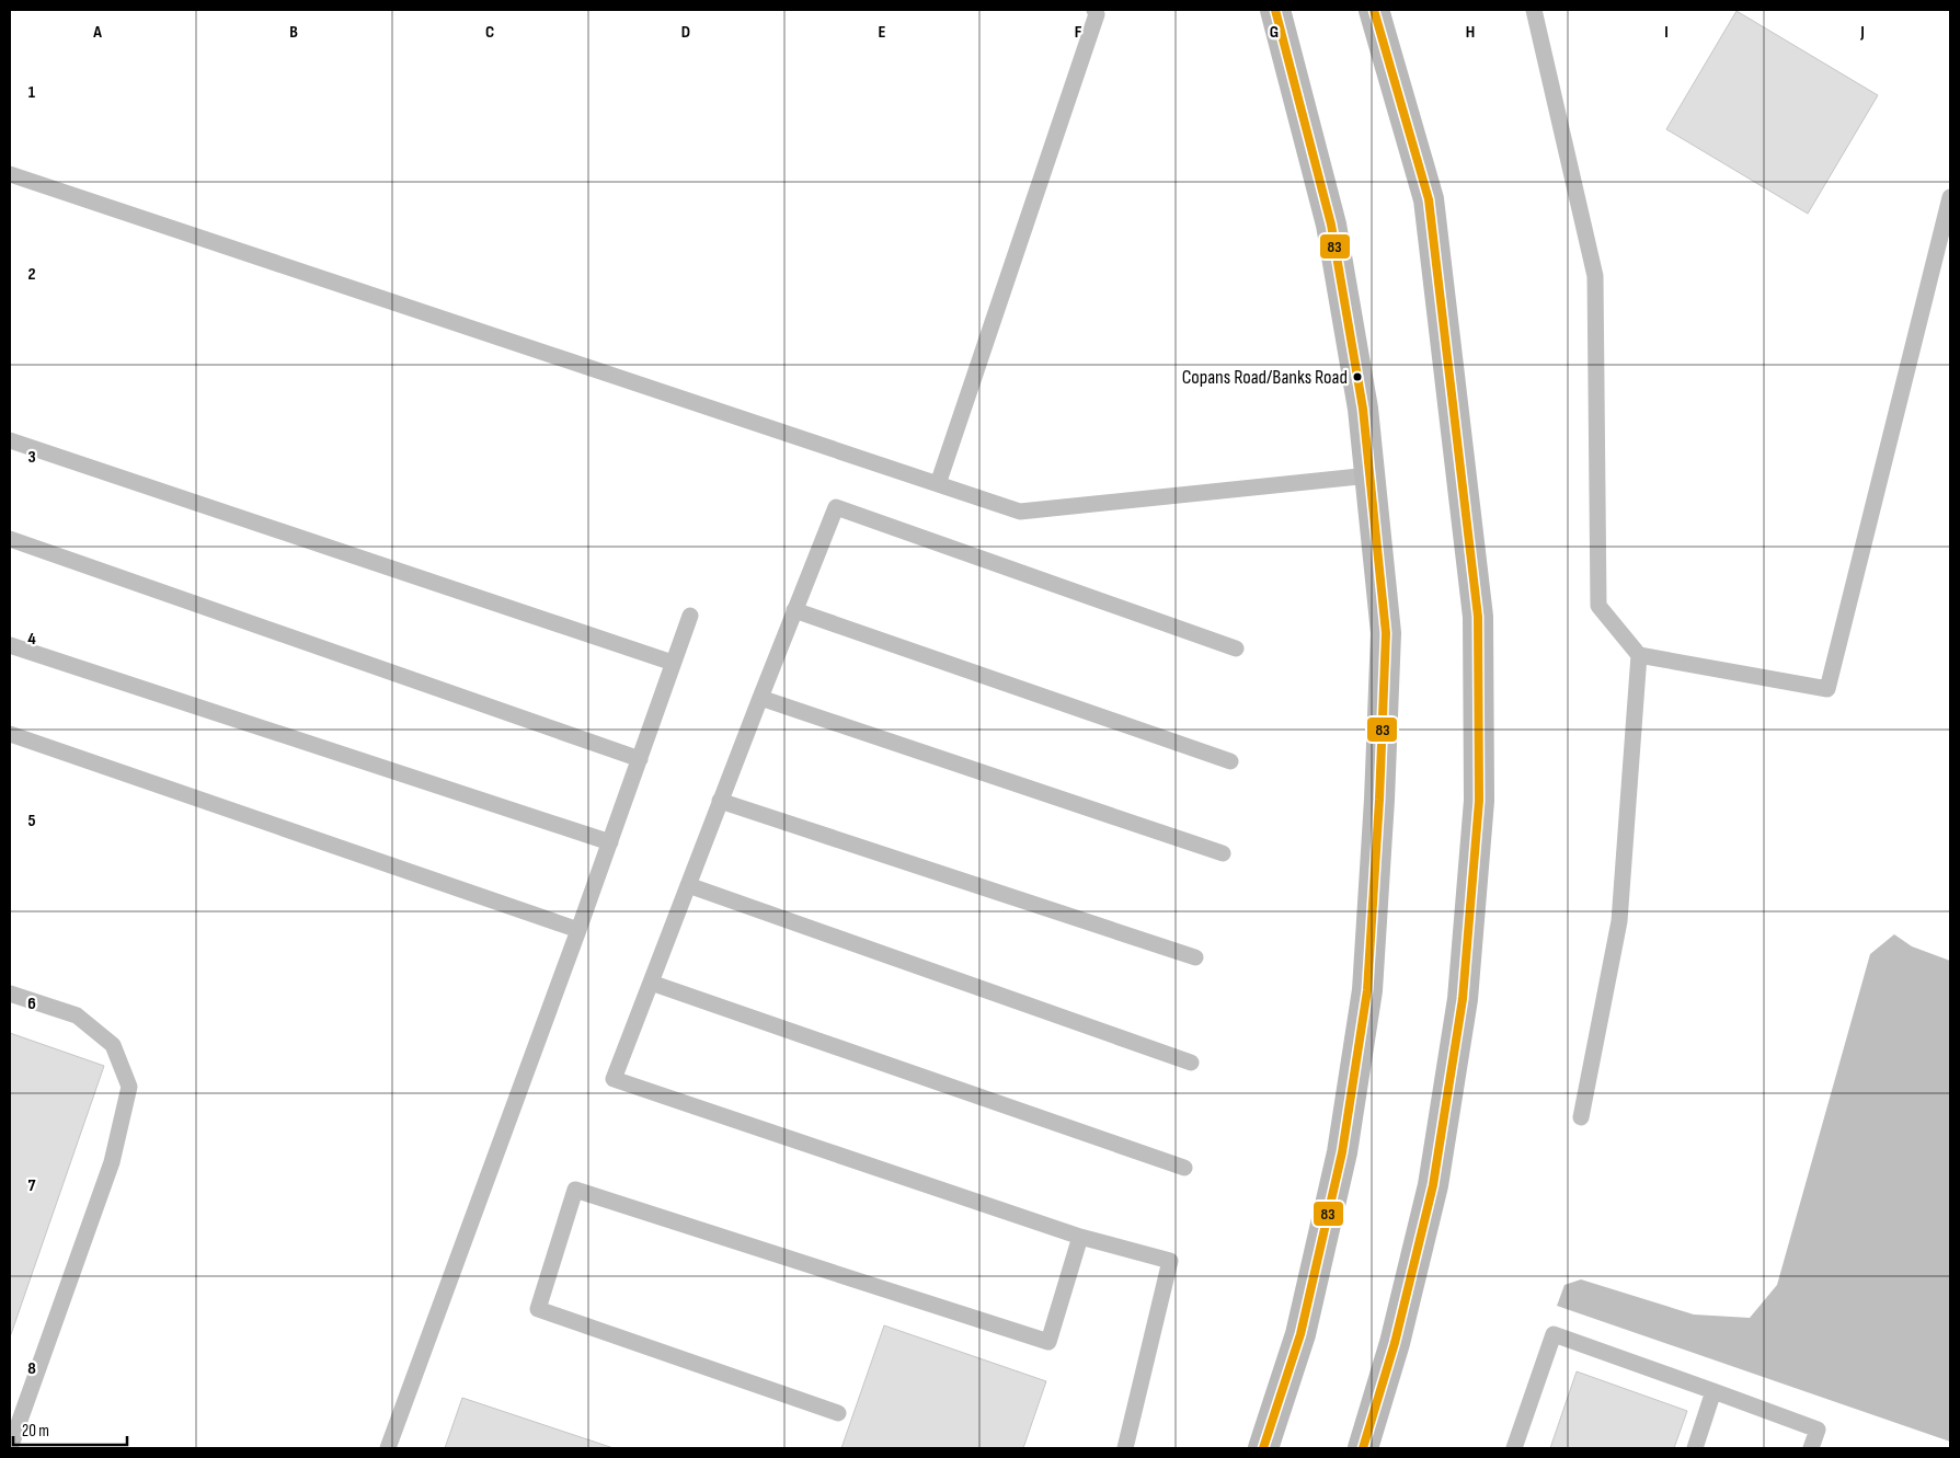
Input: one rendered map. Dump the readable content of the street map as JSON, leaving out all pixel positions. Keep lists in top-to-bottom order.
{
  "places": ["Copans Road/Banks Road"],
  "lines": ["transit line 83"],
  "scale_bar": "20 m",
  "grid": {
    "columns": [
      "A",
      "B",
      "C",
      "D",
      "E",
      "F",
      "G",
      "H",
      "I",
      "J"
    ],
    "rows": [
      "1",
      "2",
      "3",
      "4",
      "5",
      "6",
      "7",
      "8"
    ]
  }
}
